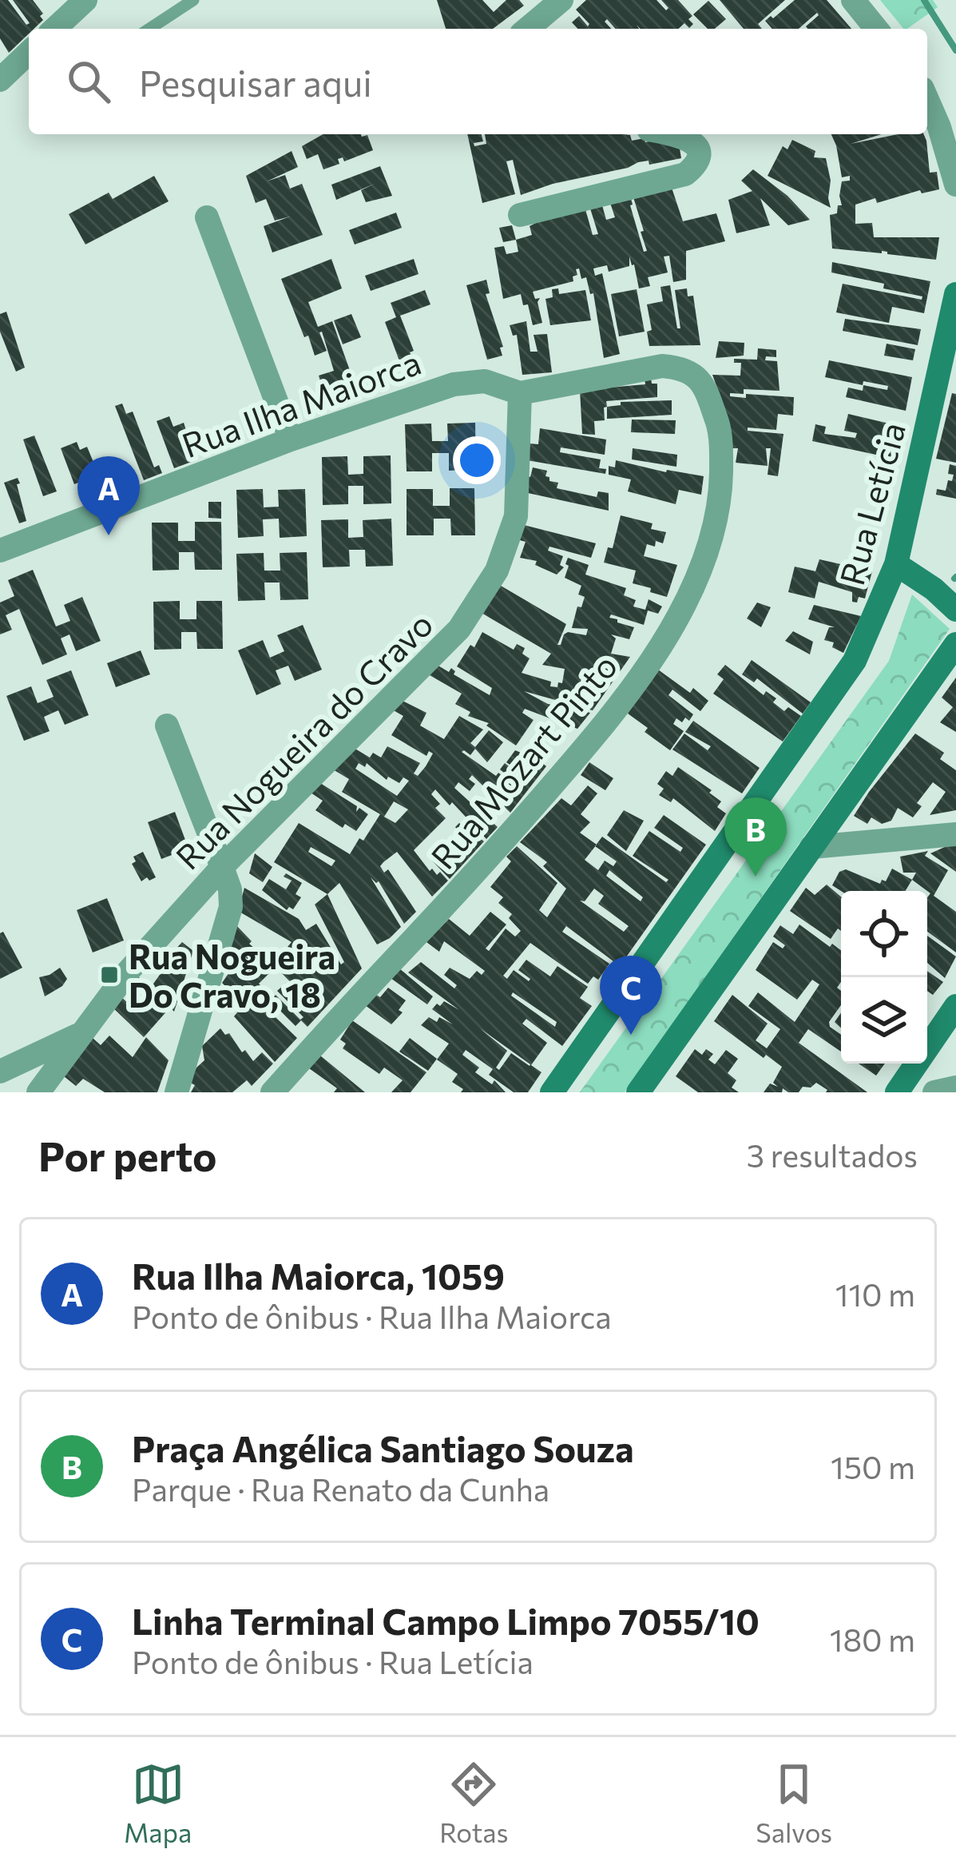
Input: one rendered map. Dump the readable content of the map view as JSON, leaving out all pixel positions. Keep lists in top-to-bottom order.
{
  "streets": {
    "street": [
      "Rua Ilha Maiorca",
      "Rua Letícia",
      "Rua Nogueira do Cravo",
      "Rua Mozart Pinto"
    ]
  },
  "crossings": [
    ["Rua Ilha Maiorca", "Rua Nogueira do Cravo"],
    ["Rua Ilha Maiorca", "Rua Mozart Pinto"],
    ["Rua Nogueira do Cravo", "Rua Mozart Pinto"]
  ],
  "places": {
    "transit": ["Rua Nogueira Do Cravo, 18"]
  },
  "page": {
    "search": "Pesquisar aqui",
    "pins": ["A", "B", "C"],
    "heading": ["Por perto", "3 resultados"],
    "list": [
      {
        "mark": "A",
        "name": "Rua Ilha Maiorca, 1059",
        "note": "Ponto de ônibus · Rua Ilha Maiorca",
        "value": "110 m"
      },
      {
        "mark": "B",
        "name": "Praça Angélica Santiago Souza",
        "note": "Parque · Rua Renato da Cunha",
        "value": "150 m"
      },
      {
        "mark": "C",
        "name": "Linha Terminal Campo Limpo 7055/10",
        "note": "Ponto de ônibus · Rua Letícia",
        "value": "180 m"
      }
    ],
    "nav": ["Mapa", "Rotas", "Salvos"]
  }
}
